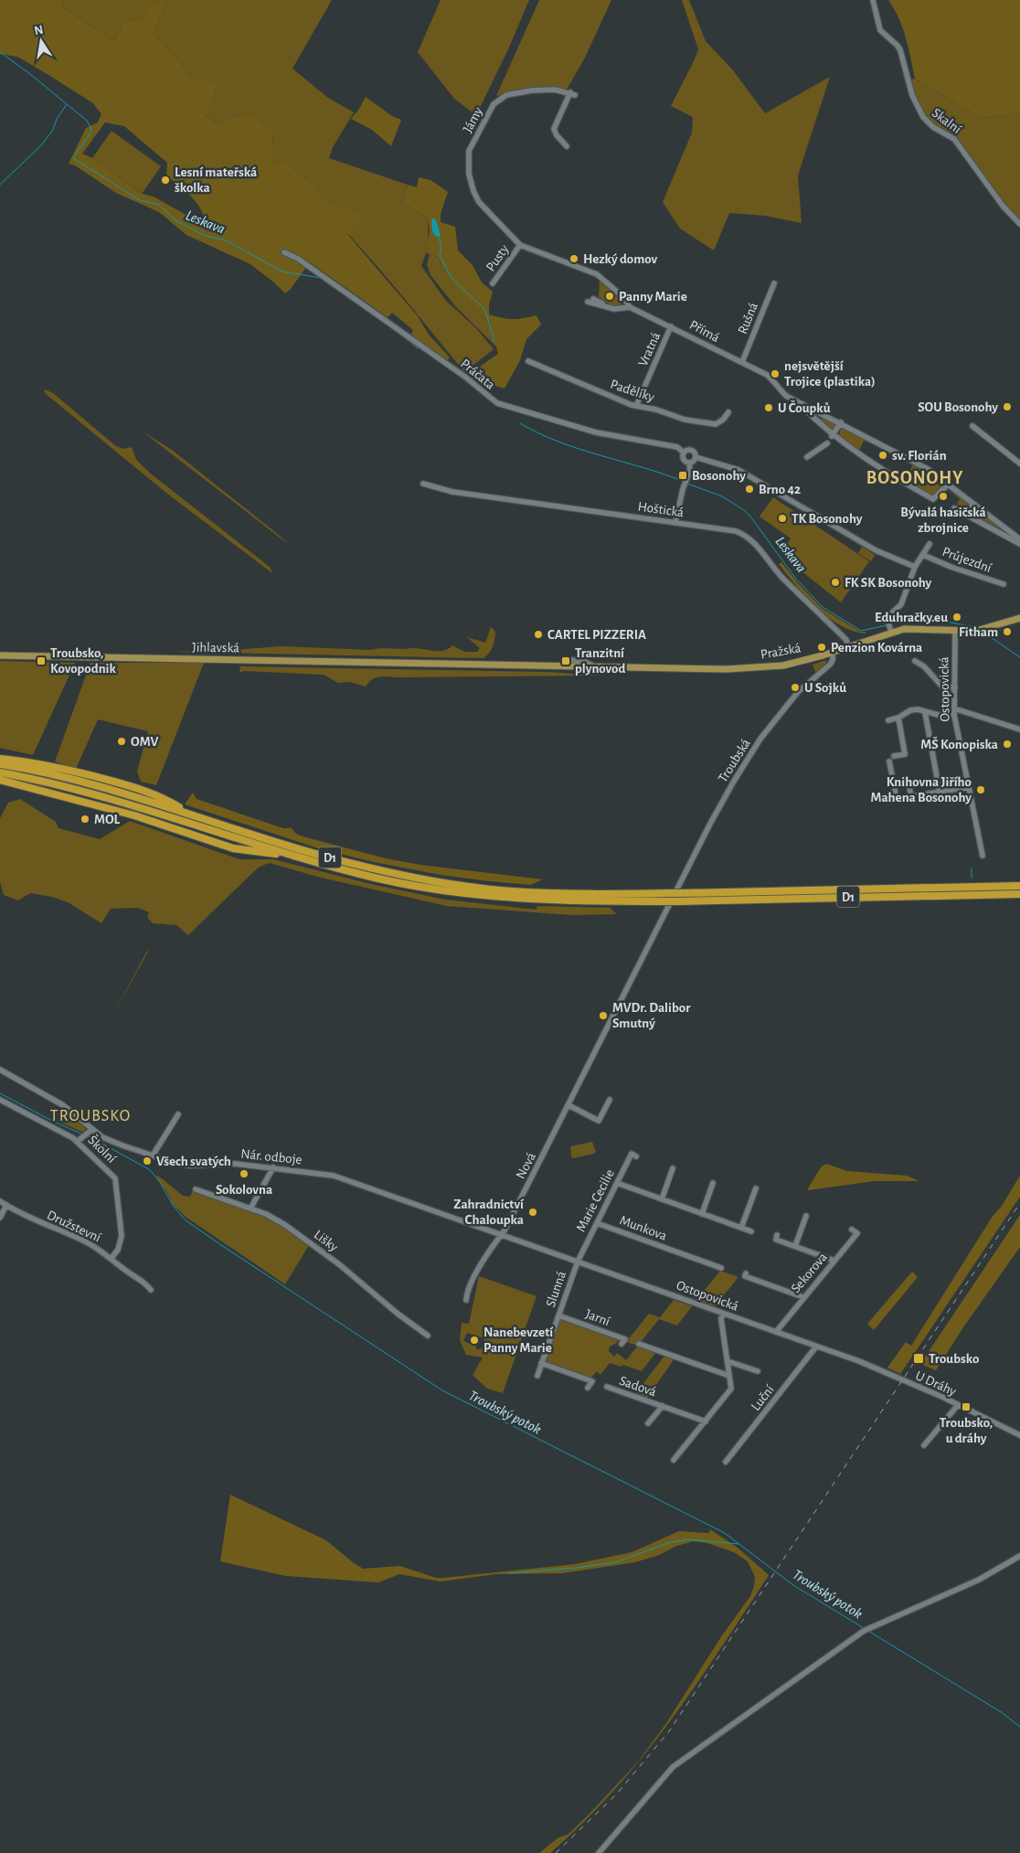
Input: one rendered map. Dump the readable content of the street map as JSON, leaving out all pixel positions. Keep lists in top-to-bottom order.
{
  "streets": {
    "highway": ["D1"],
    "main road": ["Jihlavská", "Pražská"],
    "street": [
      "Jámy",
      "Skalní",
      "Pusty",
      "Rušná",
      "Přímá",
      "Vratná",
      "Práčata",
      "Padělíky",
      "Hoštická",
      "Průjezdní",
      "Ostopovická",
      "Troubská",
      "Školní",
      "Nár. odboje",
      "Nová",
      "Marie Cecilie",
      "Družstevní",
      "Munkova",
      "Lišky",
      "Sekorova",
      "Slunná",
      "Jarní",
      "U Dráhy",
      "Sadová",
      "Luční"
    ]
  },
  "crossings": [
    ["Jámy", "Pusty"],
    ["Rušná", "Přímá"],
    ["Přímá", "Vratná"],
    ["Vratná", "Padělíky"],
    ["Hoštická", "Pražská"],
    ["Jihlavská", "Pražská"],
    ["Pražská", "Ostopovická"],
    ["Pražská", "Troubská"],
    ["Ostopovická", "Nár. odboje"],
    ["Ostopovická", "Nová"],
    ["Ostopovická", "Marie Cecilie"],
    ["Ostopovická", "Sekorova"],
    ["Ostopovická", "Slunná"],
    ["Ostopovická", "U Dráhy"],
    ["Ostopovická", "Luční"],
    ["Troubská", "D1"],
    ["Troubská", "Nová"],
    ["Školní", "Družstevní"],
    ["Nár. odboje", "Nová"],
    ["Marie Cecilie", "Munkova"],
    ["Marie Cecilie", "Slunná"],
    ["Slunná", "Jarní"]
  ],
  "districts": ["BOSONOHY", "TROUBSKO"],
  "water": ["Leskava", "Troubský potok"],
  "places": {
    "other": [
      "Lesní mateřská školka",
      "Hezký domov",
      "Panny Marie",
      "nejsvětější Trojice (plastika)",
      "SOU Bosonohy",
      "U Čoupků",
      "sv. Florián",
      "Brno 42",
      "Bývalá hasičská zbrojnice",
      "TK Bosonohy",
      "FK SK Bosonohy",
      "Eduhračky.eu",
      "Fitham",
      "CARTEL PIZZERIA",
      "Penzion Kovárna",
      "U Sojků",
      "OMV",
      "MŠ Konopiska",
      "Knihovna Jiřího Mahena Bosonohy",
      "MOL",
      "MVDr. Dalibor Smutný",
      "Všech svatých",
      "Sokolovna",
      "Zahradnictví Chaloupka",
      "Nanebevzetí Panny Marie"
    ],
    "transit": [
      "Bosonohy",
      "Troubsko, Kovopodnik",
      "Tranzitní plynovod",
      "Troubsko",
      "Troubsko, u dráhy"
    ]
  },
  "north": "top"
}
